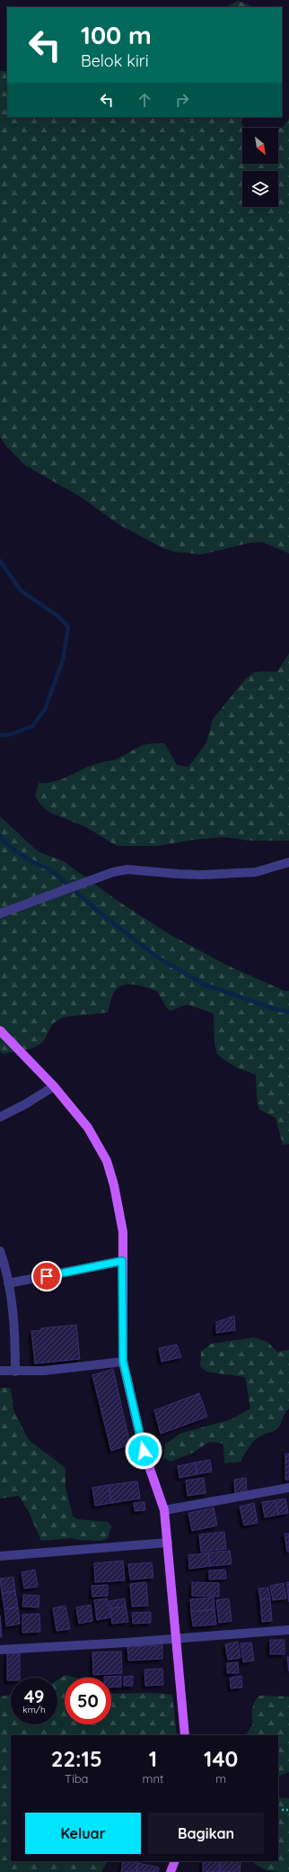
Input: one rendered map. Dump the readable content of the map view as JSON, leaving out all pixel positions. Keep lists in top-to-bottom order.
{
  "north": "bottom right",
  "page": {
    "turn": ["100 m", "Belok kiri"],
    "speed": "49 km/h",
    "limit": "50",
    "eta": [
      "22:15",
      "Tiba",
      "1",
      "mnt",
      "140",
      "m"
    ],
    "buttons": ["Keluar", "Bagikan"]
  }
}
